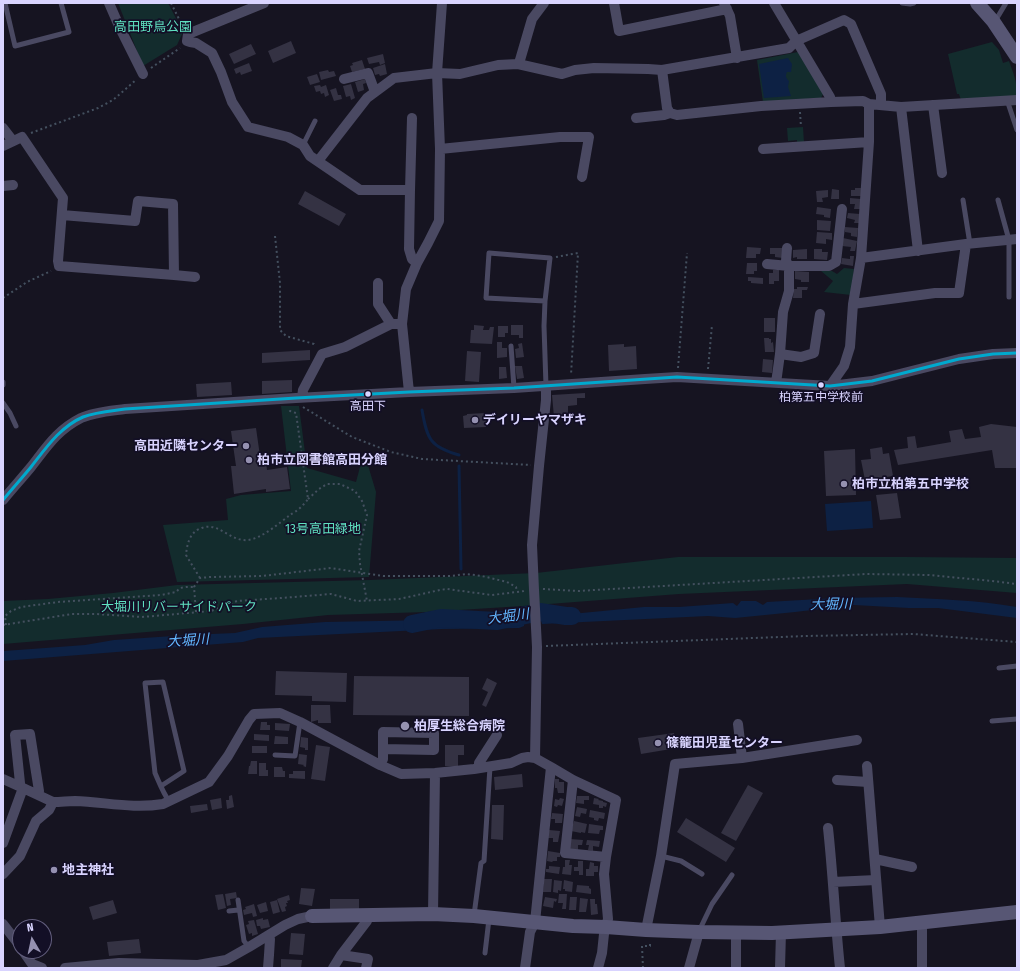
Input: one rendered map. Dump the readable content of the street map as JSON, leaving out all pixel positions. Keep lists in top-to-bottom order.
{
  "water": ["大堀川"],
  "parks": ["高田野鳥公園", "13号高田緑地", "大堀川リバーサイドパーク"],
  "places": [
    "柏第五中学校前",
    "高田下",
    "デイリーヤマザキ",
    "高田近隣センター",
    "柏市立図書館高田分館",
    "柏市立柏第五中学校",
    "柏厚生総合病院",
    "篠籠田児童センター",
    "地主神社"
  ],
  "north": "top"
}
